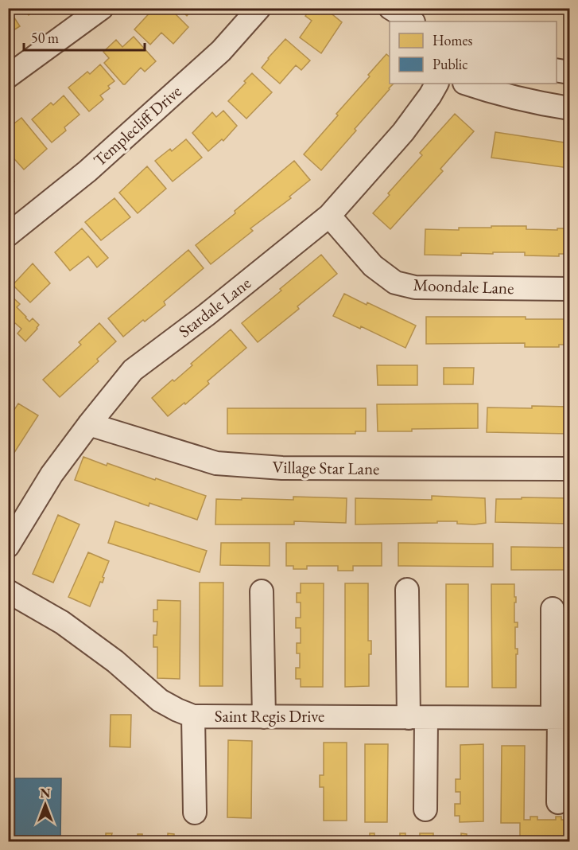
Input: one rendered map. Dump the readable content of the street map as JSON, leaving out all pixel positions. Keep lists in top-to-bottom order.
{
  "streets": {
    "street": [
      "Templecliff Drive",
      "Moondale Lane",
      "Stardale Lane",
      "Village Star Lane",
      "Saint Regis Drive"
    ]
  },
  "crossings": [
    ["Moondale Lane", "Stardale Lane"],
    ["Stardale Lane", "Village Star Lane"]
  ],
  "legend": ["Homes", "Public"],
  "scale_bar": "50 m",
  "north": "top"
}
